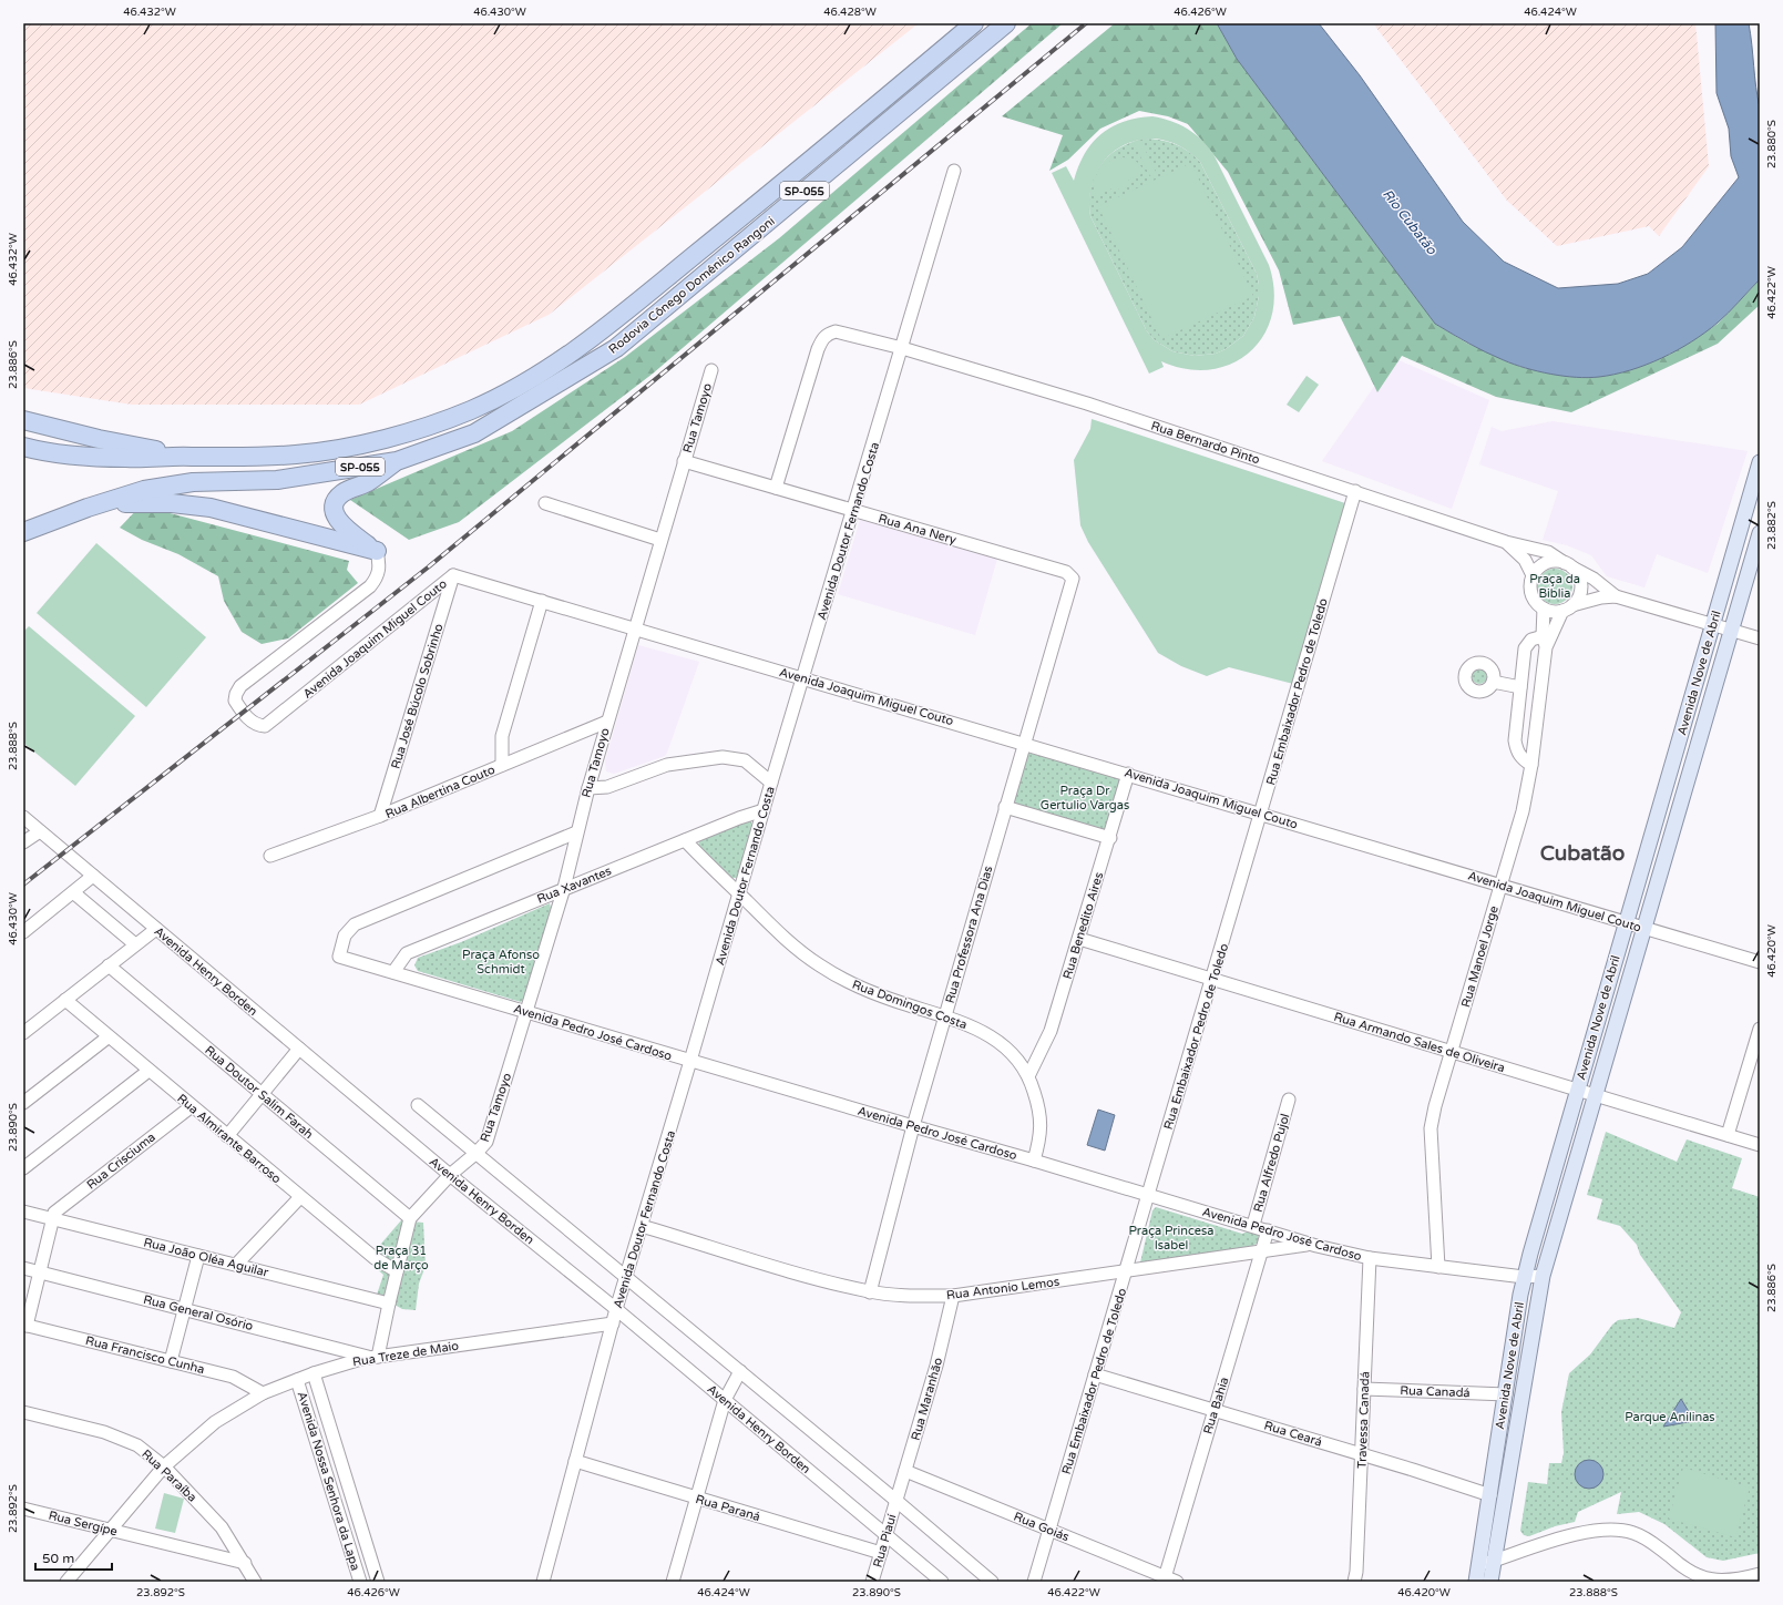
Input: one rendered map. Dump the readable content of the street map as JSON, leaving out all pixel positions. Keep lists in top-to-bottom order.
{
  "streets": {
    "highway": ["SP-055", "Rodovia Cônego Domênico Rangoni"],
    "main road": ["Avenida Nove de Abril"],
    "street": [
      "Rua Tamoyo",
      "Rua Bernardo Pinto",
      "Rua Ana Nery",
      "Avenida Doutor Fernando Costa",
      "Avenida Joaquim Miguel Couto",
      "Rua Embaixador Pedro de Toledo",
      "Rua José Búcolo Sobrinho",
      "Rua Albertina Couto",
      "Rua Xavantes",
      "Rua Benedito Aires",
      "Rua Professora Ana Dias",
      "Rua Manoel Jorge",
      "Avenida Henry Borden",
      "Rua Domingos Costa",
      "Avenida Pedro José Cardoso",
      "Rua Armando Sales de Oliveira",
      "Rua Doutor Salim Farah",
      "Rua Almirante Barroso",
      "Rua Crisciuma",
      "Rua Alfredo Pujol",
      "Rua João Oléa Aguilar",
      "Rua Antonio Lemos",
      "Rua General Osório",
      "Rua Treze de Maio",
      "Rua Francisco Cunha",
      "Rua Canadá",
      "Rua Maranhão",
      "Rua Bahia",
      "Travessa Canadá",
      "Rua Ceará",
      "Rua Paraíba",
      "Avenida Nossa Senhora da Lapa",
      "Rua Paraná",
      "Rua Sergípe",
      "Rua Goiás",
      "Rua Piauí"
    ]
  },
  "crossings": [
    ["Rua Tamoyo", "Rua Ana Nery"],
    ["Rua Tamoyo", "Avenida Joaquim Miguel Couto"],
    ["Rua Tamoyo", "Rua Albertina Couto"],
    ["Rua Tamoyo", "Rua Xavantes"],
    ["Rua Tamoyo", "Avenida Henry Borden"],
    ["Rua Tamoyo", "Avenida Pedro José Cardoso"],
    ["Rua Tamoyo", "Rua Doutor Salim Farah"],
    ["Rua Bernardo Pinto", "Rua Ana Nery"],
    ["Rua Bernardo Pinto", "Avenida Doutor Fernando Costa"],
    ["Rua Bernardo Pinto", "Rua Embaixador Pedro de Toledo"],
    ["Rua Bernardo Pinto", "Rua Manoel Jorge"],
    ["Rua Ana Nery", "Avenida Doutor Fernando Costa"],
    ["Rua Ana Nery", "Rua Professora Ana Dias"],
    ["Avenida Doutor Fernando Costa", "Avenida Joaquim Miguel Couto"],
    ["Avenida Doutor Fernando Costa", "Rua Xavantes"],
    ["Avenida Doutor Fernando Costa", "Avenida Henry Borden"],
    ["Avenida Doutor Fernando Costa", "Rua Domingos Costa"],
    ["Avenida Doutor Fernando Costa", "Avenida Pedro José Cardoso"],
    ["Avenida Doutor Fernando Costa", "Rua Antonio Lemos"],
    ["Avenida Doutor Fernando Costa", "Rua Treze de Maio"],
    ["Avenida Doutor Fernando Costa", "Rua Paraná"],
    ["Avenida Joaquim Miguel Couto", "Avenida Nove de Abril"],
    ["Avenida Joaquim Miguel Couto", "Rua Embaixador Pedro de Toledo"],
    ["Avenida Joaquim Miguel Couto", "Rua José Búcolo Sobrinho"],
    ["Avenida Joaquim Miguel Couto", "Rua Benedito Aires"],
    ["Avenida Joaquim Miguel Couto", "Rua Professora Ana Dias"],
    ["Avenida Joaquim Miguel Couto", "Rua Manoel Jorge"],
    ["Avenida Nove de Abril", "Avenida Pedro José Cardoso"],
    ["Avenida Nove de Abril", "Rua Armando Sales de Oliveira"],
    ["Avenida Nove de Abril", "Rua Canadá"],
    ["Avenida Nove de Abril", "Rua Ceará"],
    ["Rua Embaixador Pedro de Toledo", "Avenida Pedro José Cardoso"],
    ["Rua Embaixador Pedro de Toledo", "Rua Armando Sales de Oliveira"],
    ["Rua Embaixador Pedro de Toledo", "Rua Antonio Lemos"],
    ["Rua Embaixador Pedro de Toledo", "Rua Ceará"],
    ["Rua Embaixador Pedro de Toledo", "Rua Goiás"],
    ["Rua José Búcolo Sobrinho", "Rua Albertina Couto"],
    ["Rua Xavantes", "Rua Domingos Costa"],
    ["Rua Xavantes", "Avenida Pedro José Cardoso"],
    ["Rua Benedito Aires", "Rua Domingos Costa"],
    ["Rua Benedito Aires", "Rua Armando Sales de Oliveira"],
    ["Rua Professora Ana Dias", "Rua Domingos Costa"],
    ["Rua Professora Ana Dias", "Avenida Pedro José Cardoso"],
    ["Rua Professora Ana Dias", "Rua Antonio Lemos"],
    ["Rua Manoel Jorge", "Avenida Pedro José Cardoso"],
    ["Rua Manoel Jorge", "Rua Armando Sales de Oliveira"],
    ["Avenida Henry Borden", "Rua Piauí"],
    ["Rua Domingos Costa", "Avenida Pedro José Cardoso"],
    ["Avenida Pedro José Cardoso", "Rua Alfredo Pujol"],
    ["Avenida Pedro José Cardoso", "Rua Antonio Lemos"],
    ["Avenida Pedro José Cardoso", "Rua Bahia"],
    ["Avenida Pedro José Cardoso", "Travessa Canadá"],
    ["Rua Almirante Barroso", "Rua Crisciuma"],
    ["Rua Crisciuma", "Rua João Oléa Aguilar"],
    ["Rua Antonio Lemos", "Rua Maranhão"],
    ["Rua Antonio Lemos", "Rua Bahia"],
    ["Rua General Osório", "Rua Treze de Maio"],
    ["Rua Treze de Maio", "Rua Francisco Cunha"],
    ["Rua Treze de Maio", "Rua Paraíba"],
    ["Rua Treze de Maio", "Avenida Nossa Senhora da Lapa"],
    ["Rua Treze de Maio", "Rua Sergípe"],
    ["Rua Canadá", "Travessa Canadá"],
    ["Rua Maranhão", "Rua Goiás"],
    ["Rua Maranhão", "Rua Piauí"],
    ["Rua Bahia", "Rua Ceará"],
    ["Rua Bahia", "Rua Goiás"],
    ["Travessa Canadá", "Rua Ceará"],
    ["Rua Paraíba", "Rua Sergípe"],
    ["Rua Paraná", "Rua Piauí"]
  ],
  "districts": ["Cubatão"],
  "water": ["Rio Cubatão"],
  "parks": [
    "Praça da Biblia",
    "Praça Dr Gertulio Vargas",
    "Praça Afonso Schmidt",
    "Praça Princesa Isabel",
    "Praça 31 de Março",
    "Parque Anilinas"
  ],
  "scale_bar": "50 m",
  "coordinates": [
    "46.432°W",
    "46.430°W",
    "46.428°W",
    "46.426°W",
    "46.424°W",
    "23.880°S",
    "46.422°W",
    "23.886°S",
    "23.882°S",
    "23.888°S",
    "46.420°W",
    "23.890°S",
    "23.892°S"
  ]
}
